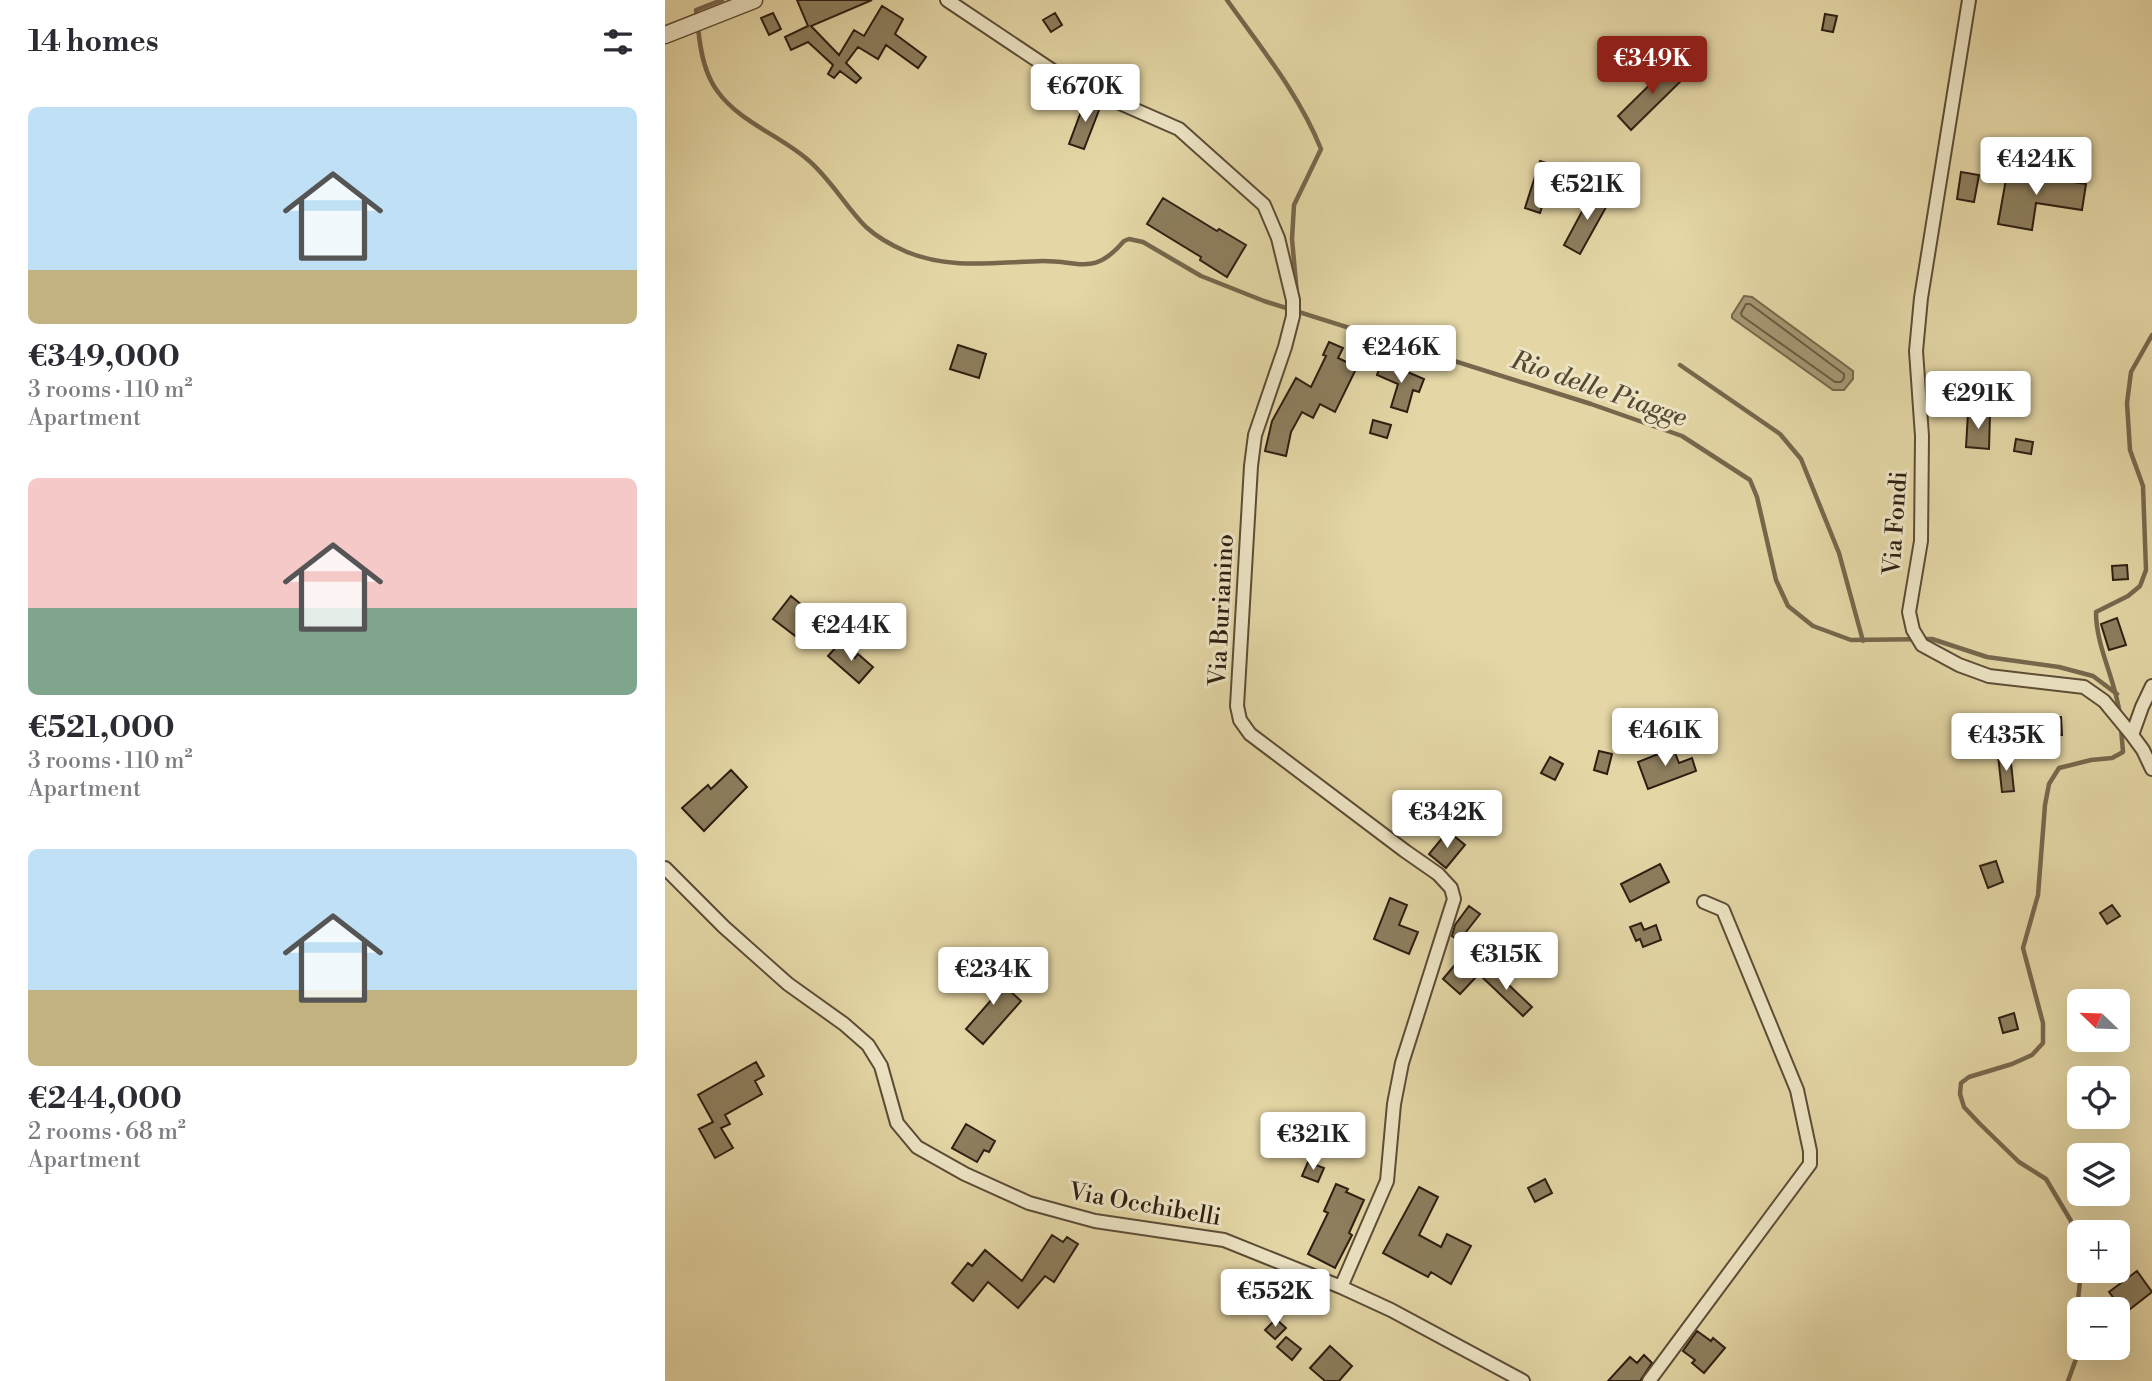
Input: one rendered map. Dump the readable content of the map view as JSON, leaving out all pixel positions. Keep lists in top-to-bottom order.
{
  "streets": {
    "street": ["Via Fondi", "Via Burianino", "Via Occhibelli"]
  },
  "crossings": [
    ["Via Burianino", "Via Occhibelli"]
  ],
  "water": ["Rio delle Piagge"],
  "north": "top left",
  "page": {
    "heading": "14 homes",
    "price": [
      "€349K",
      "€670K",
      "€424K",
      "€521K",
      "€246K",
      "€291K",
      "€244K",
      "€461K",
      "€435K",
      "€342K",
      "€315K",
      "€234K",
      "€321K",
      "€552K"
    ],
    "list": [
      {
        "name": "€349,000",
        "note": "3 rooms · 110 m² · Apartment"
      },
      {
        "name": "€521,000",
        "note": "3 rooms · 110 m² · Apartment"
      },
      {
        "name": "€244,000",
        "note": "2 rooms · 68 m² · Apartment"
      }
    ],
    "map_buttons": ["+", "−"]
  }
}
